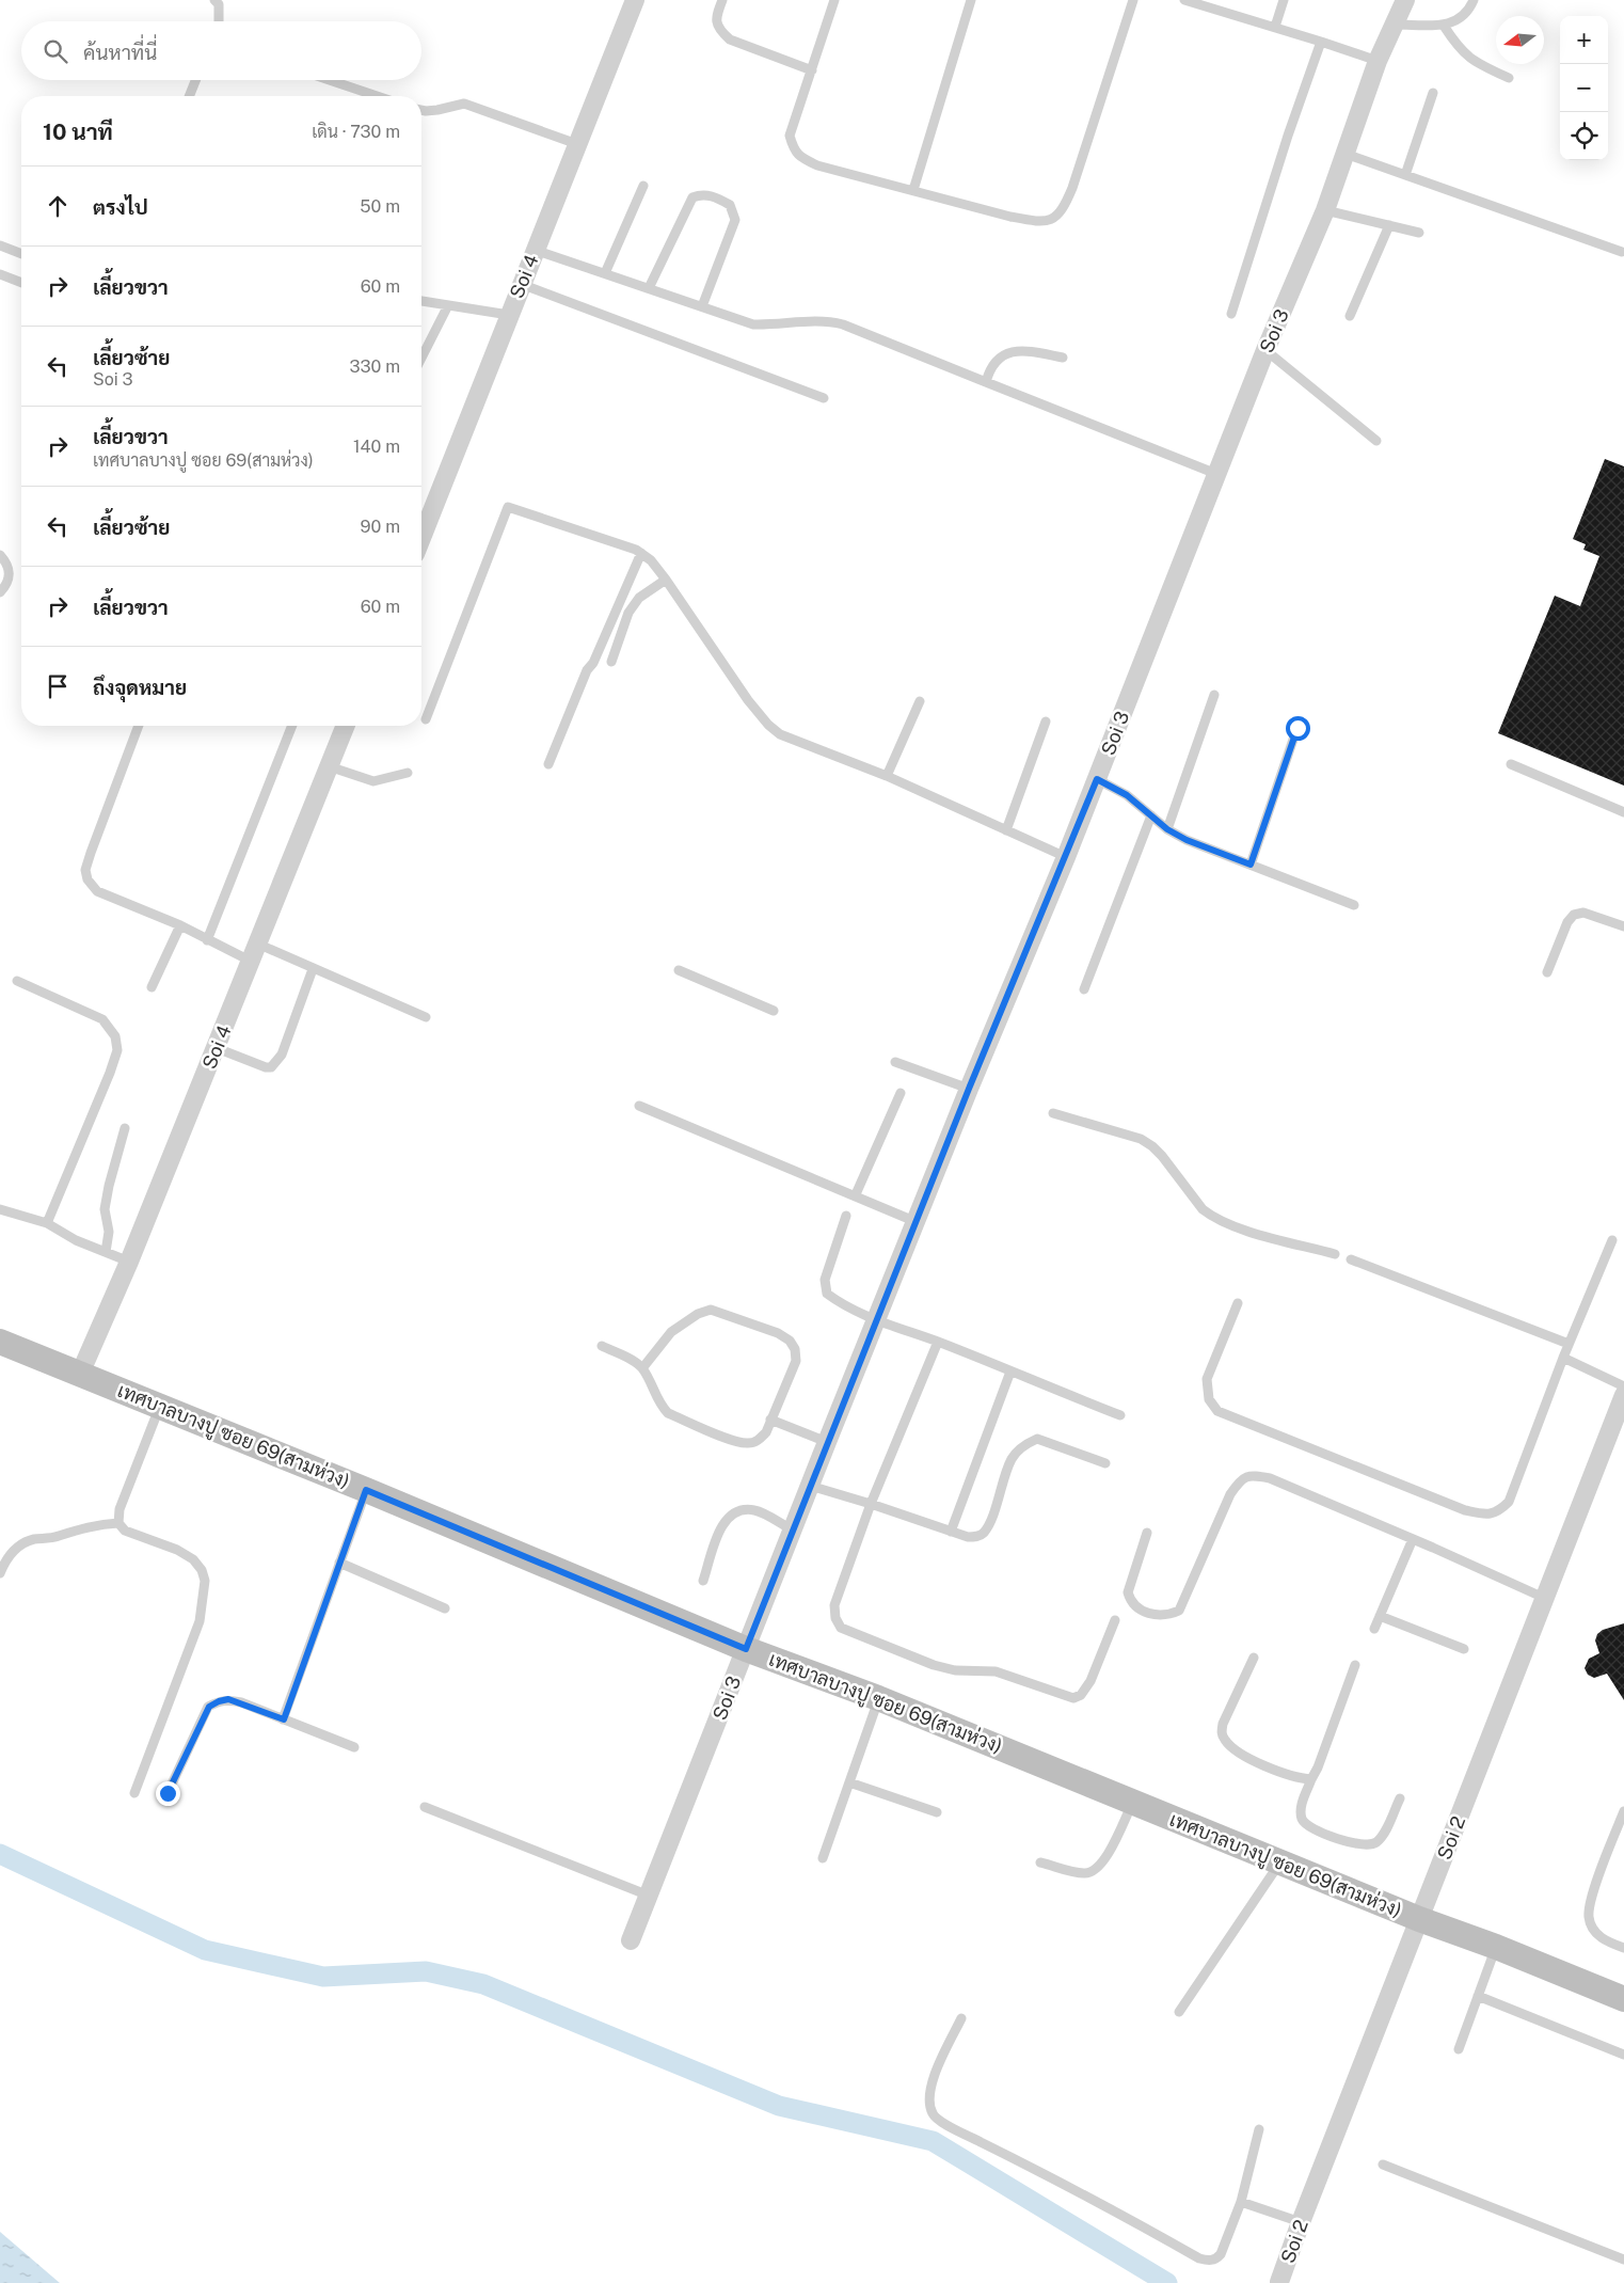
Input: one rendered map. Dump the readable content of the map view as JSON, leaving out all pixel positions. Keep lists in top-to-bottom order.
{
  "streets": {
    "street": [
      "Soi 4",
      "Soi 3",
      "เทศบาลบางปู ซอย 69(สามห่วง)",
      "Soi 2"
    ]
  },
  "crossings": [
    ["Soi 4", "เทศบาลบางปู ซอย 69(สามห่วง)"],
    ["Soi 3", "เทศบาลบางปู ซอย 69(สามห่วง)"],
    ["เทศบาลบางปู ซอย 69(สามห่วง)", "Soi 2"]
  ],
  "north": "left",
  "page": {
    "map_buttons": ["+", "−"],
    "search": "ค้นหาที่นี่",
    "heading": ["10 นาที", "เดิน · 730 m"],
    "list": [
      ["ตรงไป", "50 m"],
      ["เลี้ยวขวา", "60 m"],
      ["เลี้ยวซ้าย", "Soi 3", "330 m"],
      ["เลี้ยวขวา", "เทศบาลบางปู ซอย 69(สามห่วง)", "140 m"],
      ["เลี้ยวซ้าย", "90 m"],
      ["เลี้ยวขวา", "60 m"],
      "ถึงจุดหมาย"
    ]
  }
}
